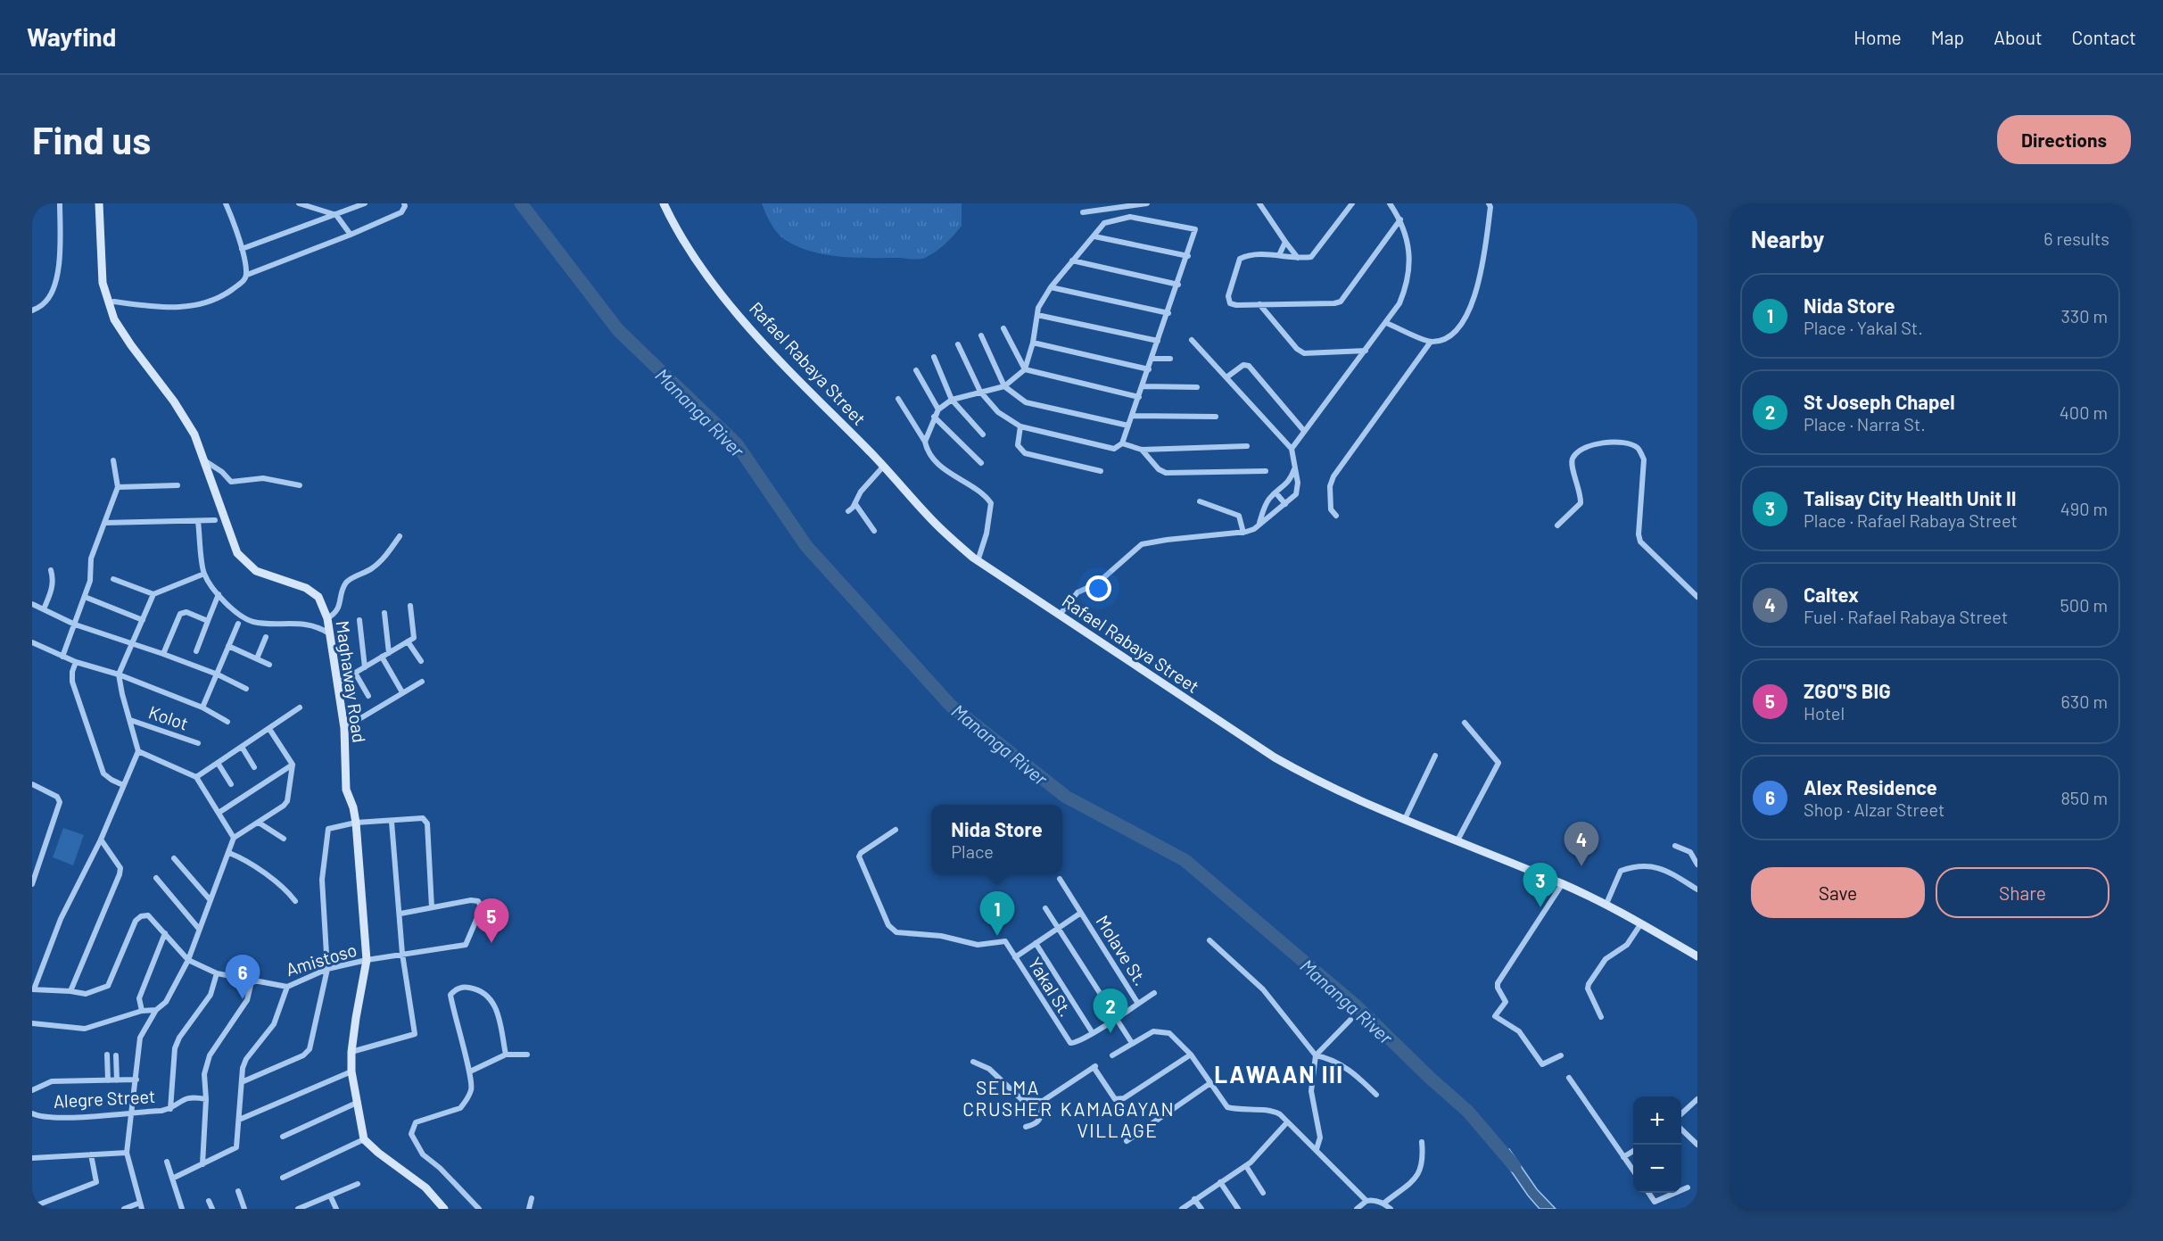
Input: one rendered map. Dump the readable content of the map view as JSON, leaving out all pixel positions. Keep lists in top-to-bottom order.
{
  "streets": {
    "main road": ["Rafael Rabaya Street", "Maghaway Road"],
    "street": [
      "Kolot",
      "Molave St.",
      "Amistoso",
      "Yakal St.",
      "Alegre Street"
    ]
  },
  "crossings": [
    ["Maghaway Road", "Amistoso"]
  ],
  "districts": ["LAWAAN III", "SELMA CRUSHER", "KAMAGAYAN VILLAGE"],
  "water": ["Mananga River"],
  "page": {
    "header": "Wayfind",
    "nav": [
      "Home",
      "Map",
      "About",
      "Contact"
    ],
    "buttons": [
      "Directions",
      ["Save", "Share"]
    ],
    "title": "Find us",
    "heading": ["Nearby", "6 results"],
    "list": [
      {
        "mark": "1",
        "name": "Nida Store",
        "note": "Place · Yakal St.",
        "value": "330 m"
      },
      {
        "mark": "2",
        "name": "St Joseph Chapel",
        "note": "Place · Narra St.",
        "value": "400 m"
      },
      {
        "mark": "3",
        "name": "Talisay City Health Unit II",
        "note": "Place · Rafael Rabaya Street",
        "value": "490 m"
      },
      {
        "mark": "4",
        "name": "Caltex",
        "note": "Fuel · Rafael Rabaya Street",
        "value": "500 m"
      },
      {
        "mark": "5",
        "name": "ZGO\"S BIG",
        "note": "Hotel",
        "value": "630 m"
      },
      {
        "mark": "6",
        "name": "Alex Residence",
        "note": "Shop · Alzar Street",
        "value": "850 m"
      }
    ],
    "popup": ["Nida Store", "Place"],
    "pins": [
      "4",
      "3",
      "1",
      "5",
      "6",
      "2"
    ],
    "map_buttons": ["+", "−"]
  }
}
